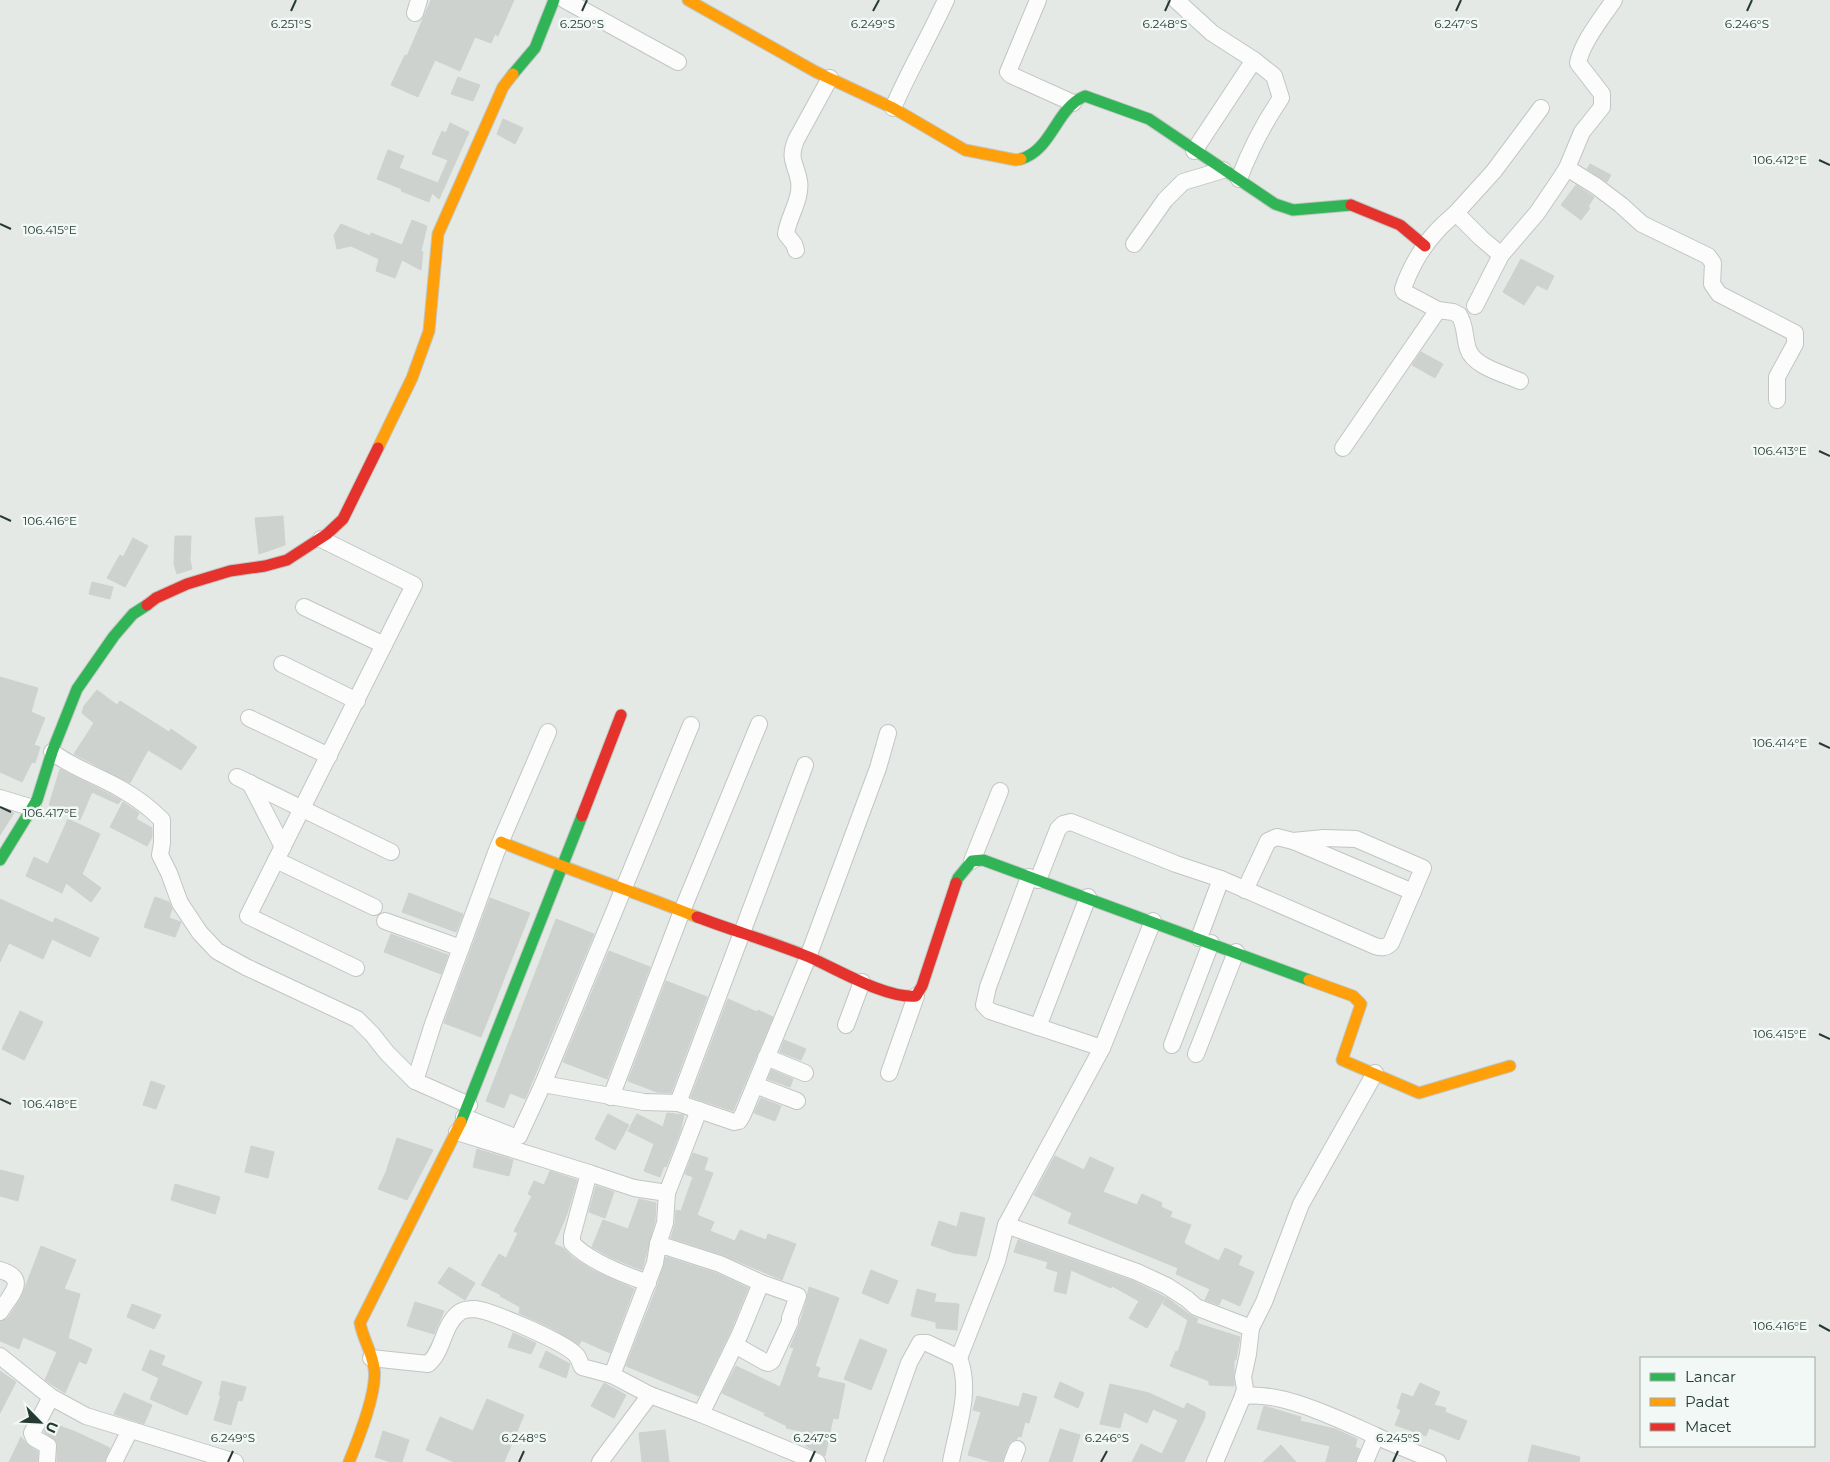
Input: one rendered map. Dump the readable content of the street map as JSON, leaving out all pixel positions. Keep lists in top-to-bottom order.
{
  "legend": ["Lancar", "Padat", "Macet"],
  "north": "bottom right",
  "coordinates": [
    "6.251°S",
    "6.250°S",
    "6.249°S",
    "6.248°S",
    "6.247°S",
    "6.246°S",
    "106.412°E",
    "106.415°E",
    "106.413°E",
    "106.416°E",
    "106.414°E",
    "106.417°E",
    "106.418°E",
    "6.245°S"
  ]
}
